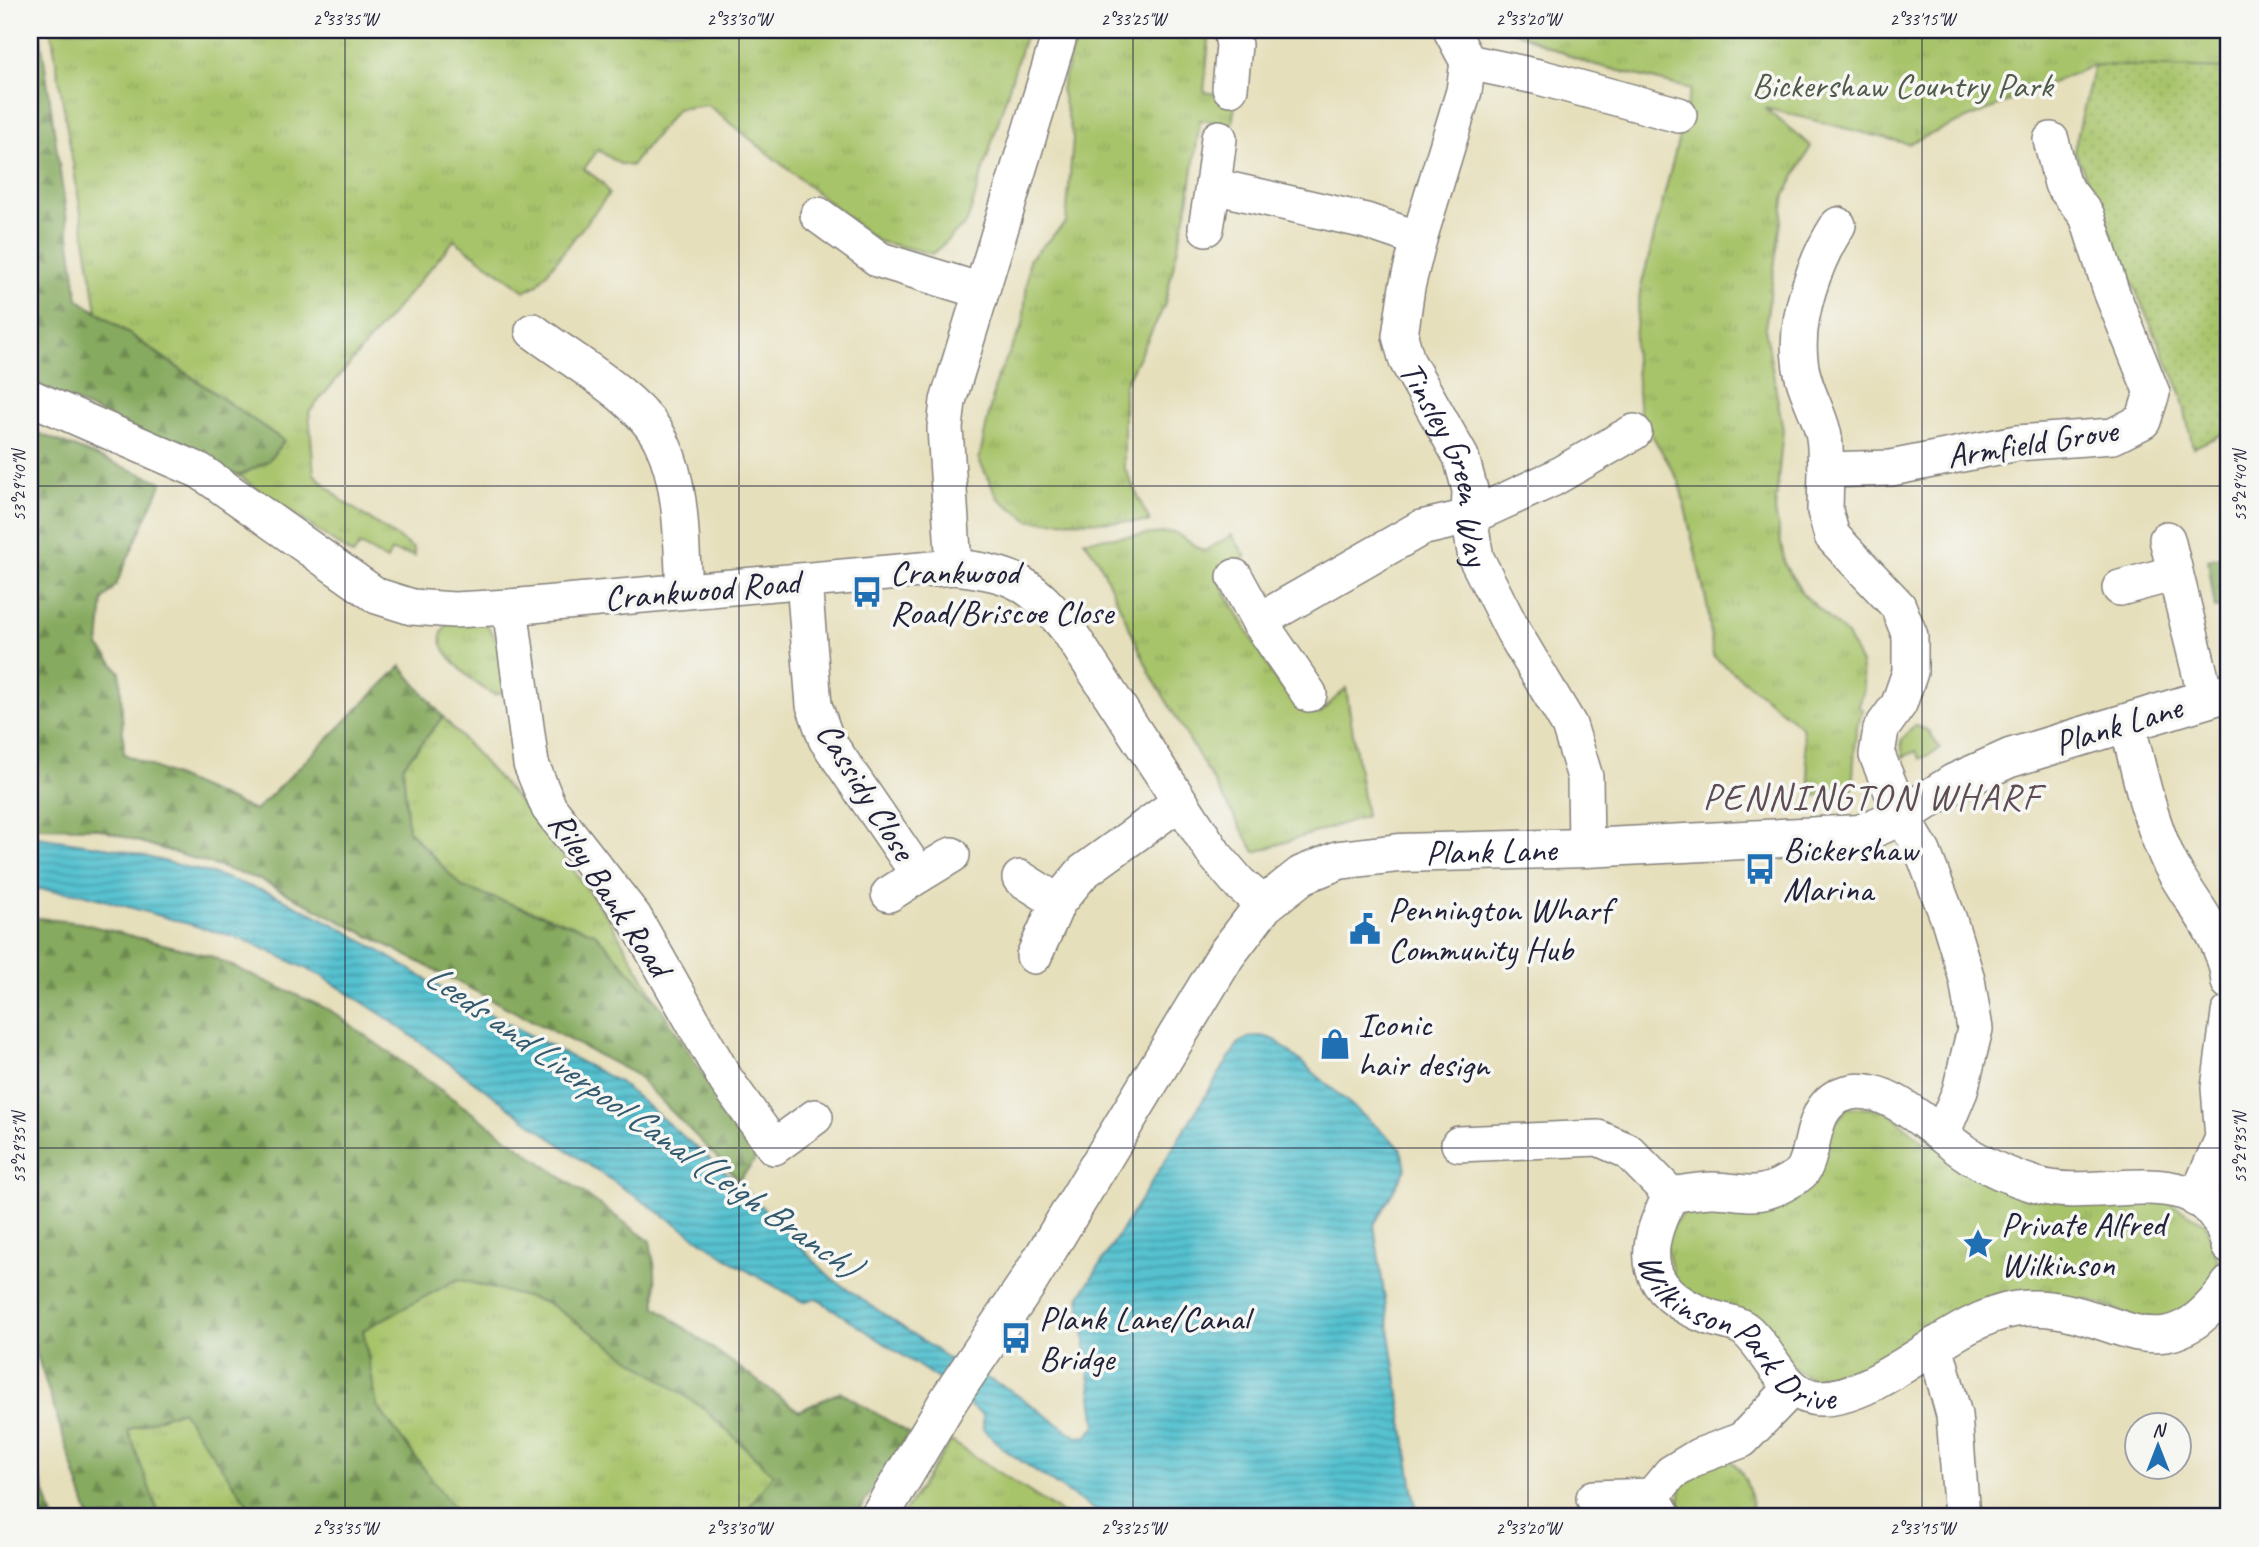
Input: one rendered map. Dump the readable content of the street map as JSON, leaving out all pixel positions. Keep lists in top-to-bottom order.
{
  "streets": {
    "street": [
      "Armfield Grove",
      "Tinsley Green Way",
      "Crankwood Road",
      "Plank Lane",
      "Cassidy Close",
      "Riley Bank Road",
      "Wilkinson Park Drive"
    ]
  },
  "crossings": [
    ["Tinsley Green Way", "Plank Lane"],
    ["Crankwood Road", "Plank Lane"],
    ["Crankwood Road", "Cassidy Close"],
    ["Crankwood Road", "Riley Bank Road"]
  ],
  "districts": ["PENNINGTON WHARF"],
  "water": ["Leeds and Liverpool Canal (Leigh Branch)"],
  "parks": ["Bickershaw Country Park"],
  "places": {
    "bus stop": ["Crankwood Road/Briscoe Close", "Bickershaw Marina", "Plank Lane/Canal Bridge"],
    "public building": ["Pennington Wharf Community Hub"],
    "shop": ["Iconic hair design"],
    "place": ["Private Alfred Wilkinson"]
  },
  "north": "top",
  "coordinates": [
    "2°33'35\"W",
    "2°33'30\"W",
    "2°33'25\"W",
    "2°33'20\"W",
    "2°33'15\"W",
    "53°29'40\"N",
    "53°29'35\"N"
  ]
}
